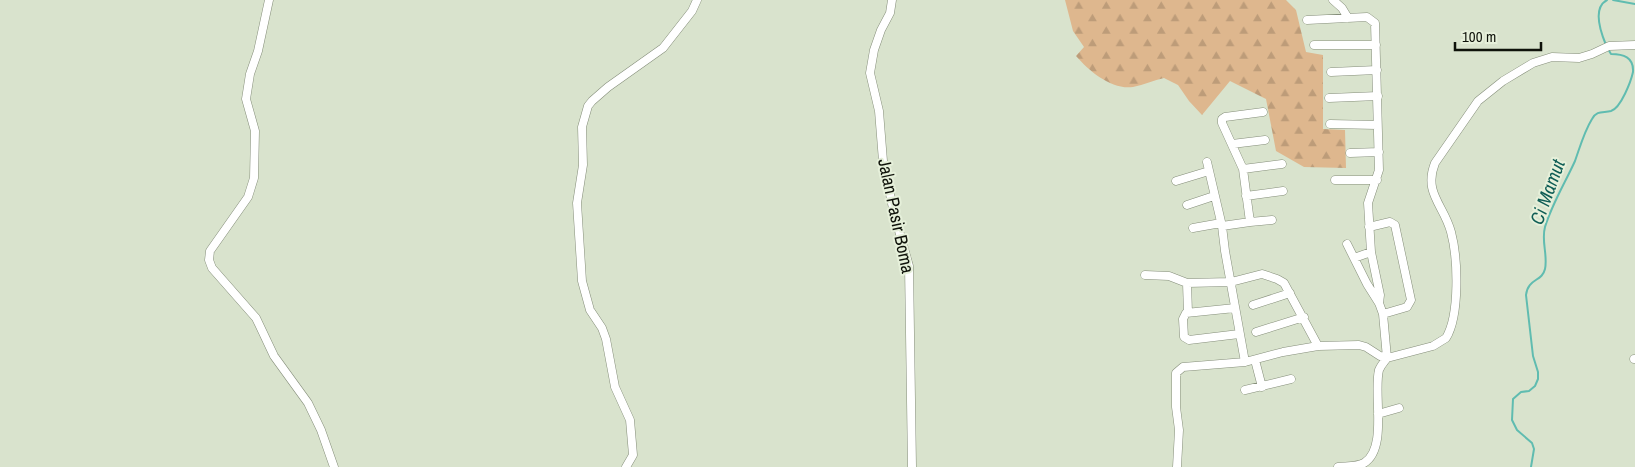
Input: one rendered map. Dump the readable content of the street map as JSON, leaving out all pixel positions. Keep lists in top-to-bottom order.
{
  "streets": {
    "street": ["Jalan Pasir Boma"]
  },
  "water": ["Ci Mamut"],
  "scale_bar": "100 m"
}
